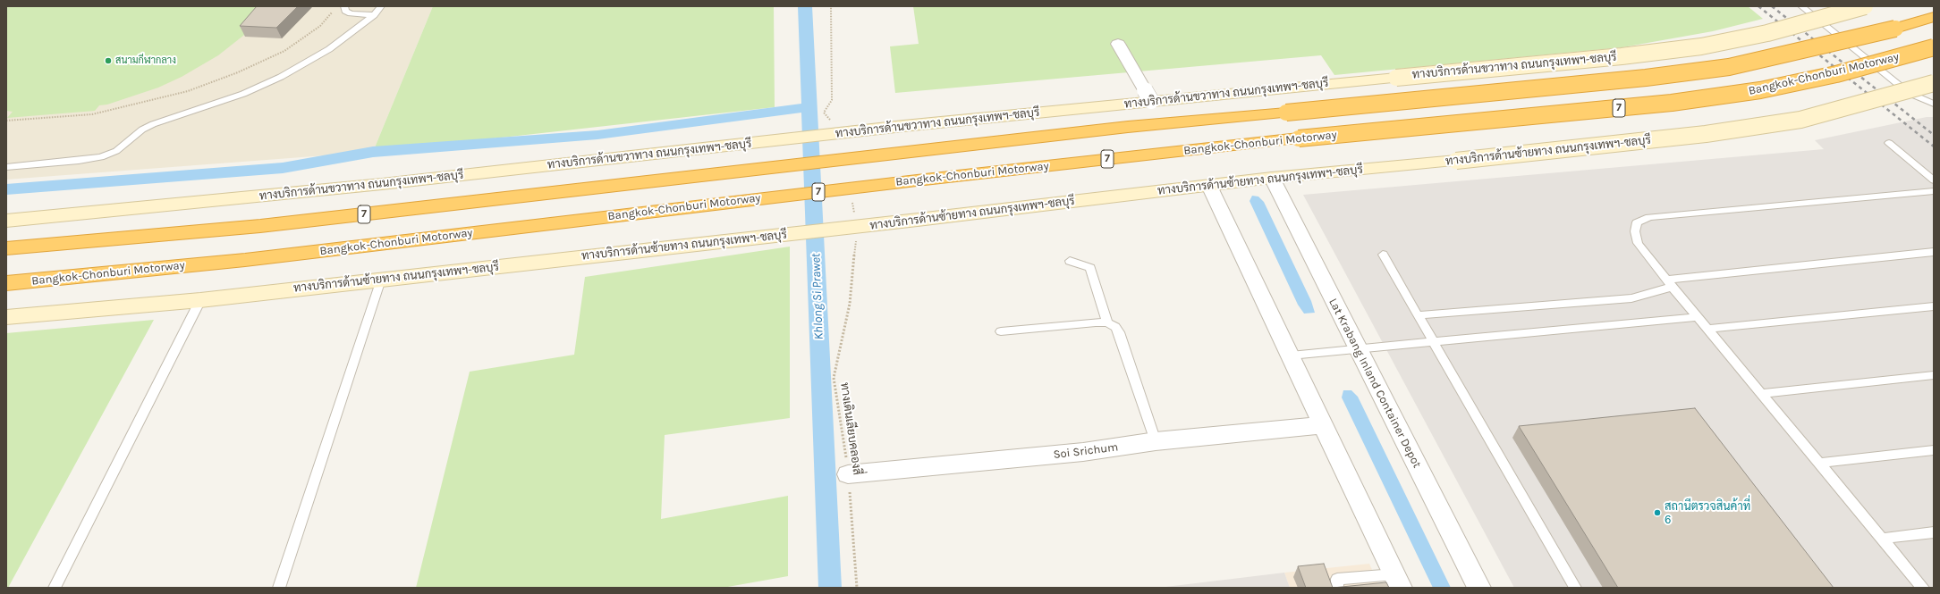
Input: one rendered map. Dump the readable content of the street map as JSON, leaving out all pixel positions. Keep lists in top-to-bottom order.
{
  "streets": {
    "highway": ["Bangkok-Chonburi Motorway", "7"],
    "main road": ["ทางบริการด้านขวาทาง ถนนกรุงเทพฯ-ชลบุรี", "ทางบริการด้านซ้ายทาง ถนนกรุงเทพฯ-ชลบุรี"],
    "street": ["Lat Krabang Inland Container Depot", "Soi Srichum"],
    "path": ["ทางเดินเลียบคลองสี่"]
  },
  "crossings": [
    ["ทางบริการด้านซ้ายทาง ถนนกรุงเทพฯ-ชลบุรี", "Lat Krabang Inland Container Depot"],
    ["ทางเดินเลียบคลองสี่", "Soi Srichum"]
  ],
  "water": ["Khlong Si Prawet"],
  "places": ["สนามกีฬากลาง", "สถานีตรวจสินค้าที่ 6"]
}
